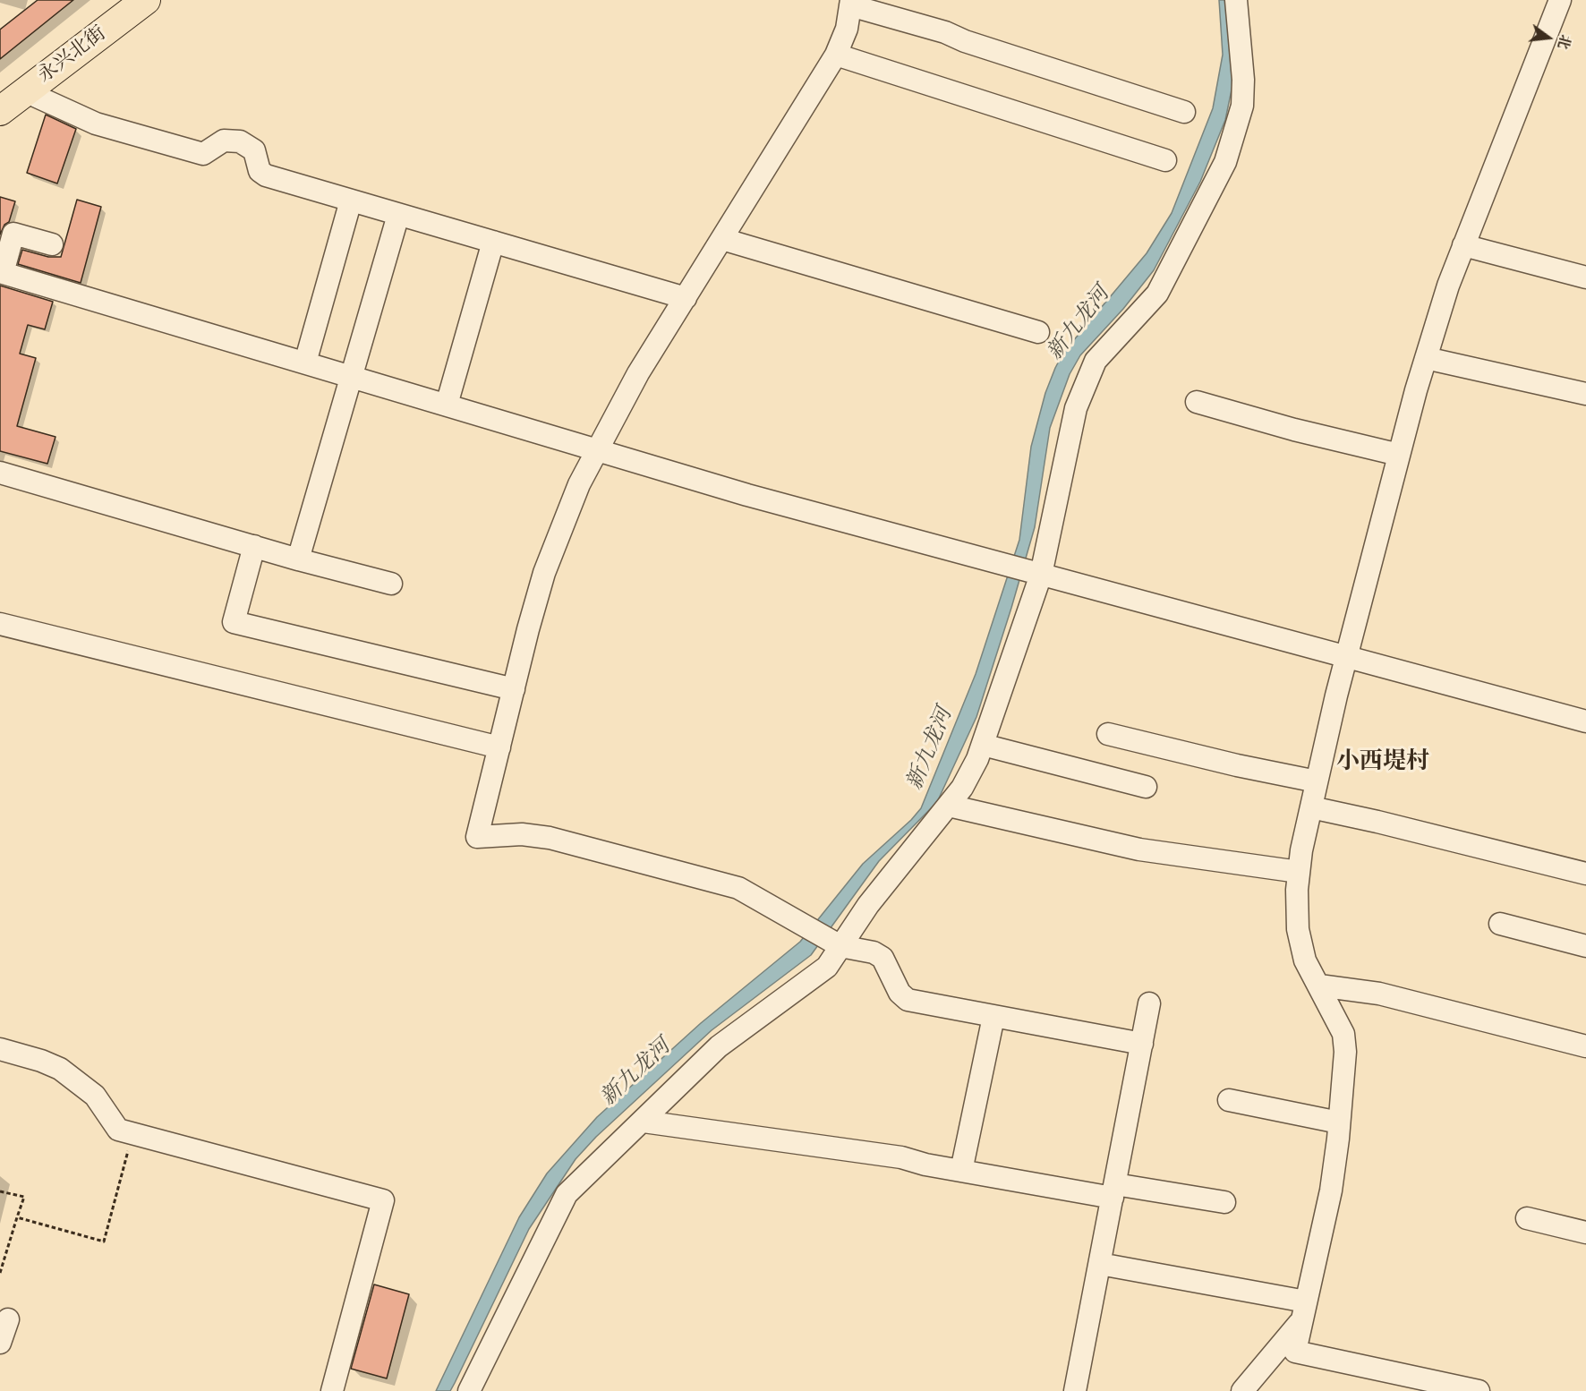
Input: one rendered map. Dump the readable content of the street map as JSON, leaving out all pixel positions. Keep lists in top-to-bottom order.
{
  "streets": {
    "main road": ["永兴北街"]
  },
  "districts": ["小西堤村"],
  "water": ["新九龙河"],
  "north": "right"
}
